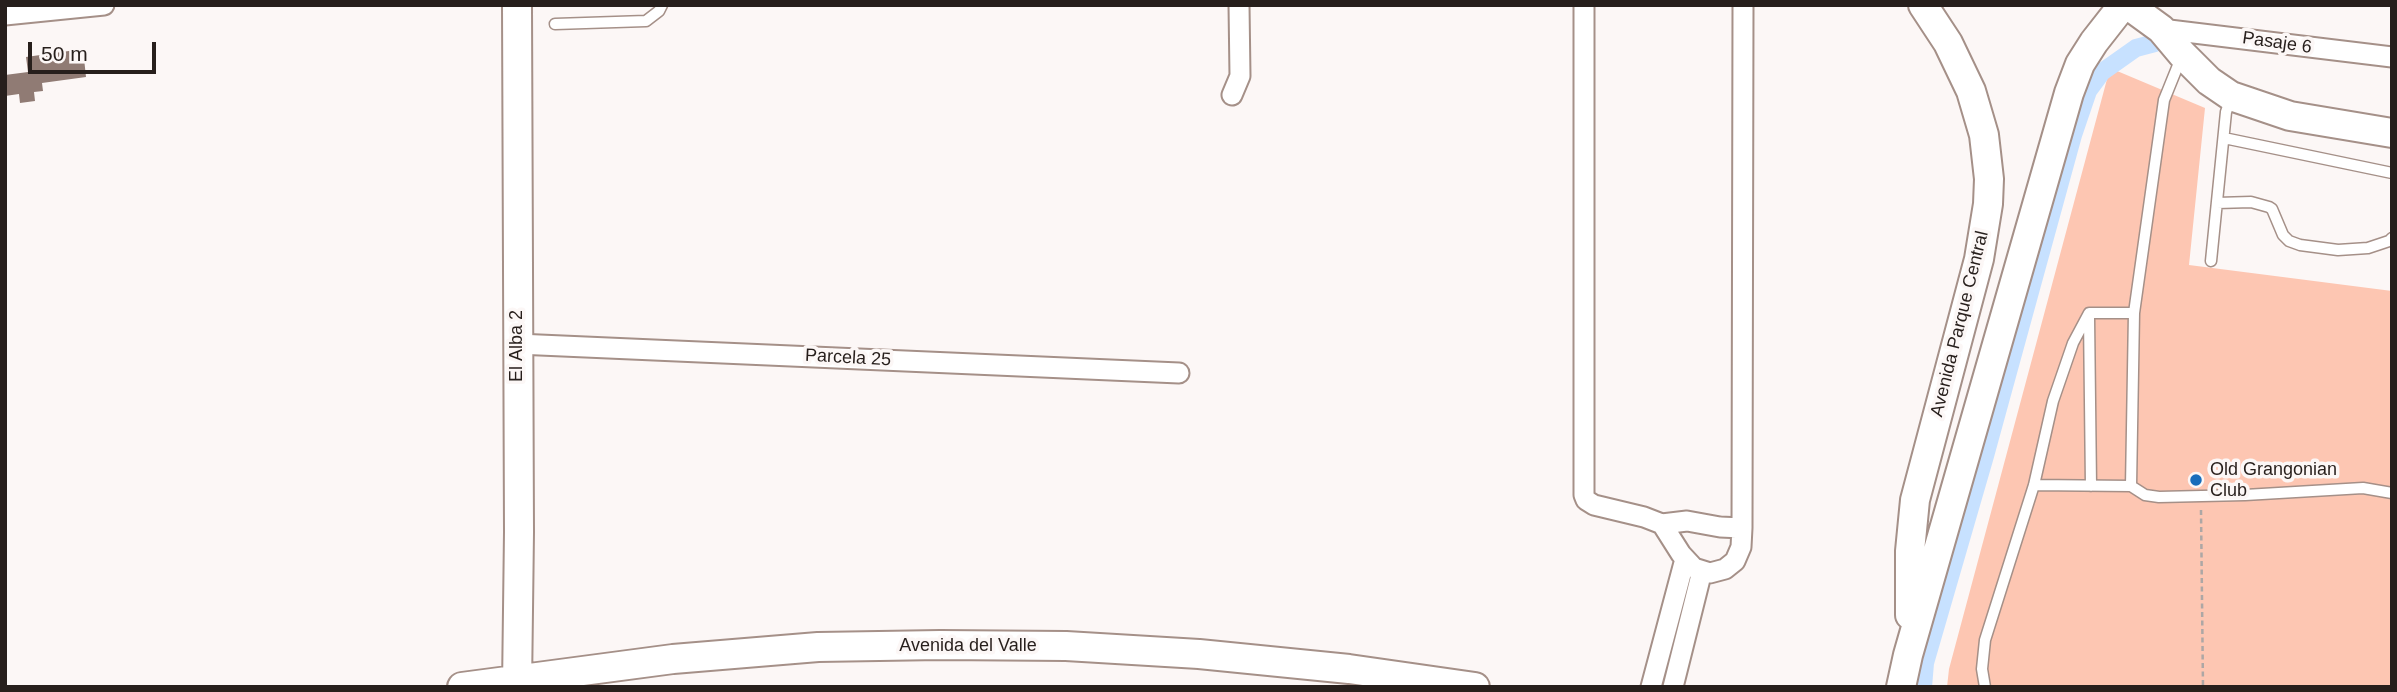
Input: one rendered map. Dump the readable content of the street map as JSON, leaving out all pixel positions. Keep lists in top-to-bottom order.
{
  "streets": {
    "street": [
      "Pasaje 6",
      "Avenida Parque Central",
      "El Alba 2",
      "Parcela 25",
      "Avenida del Valle"
    ]
  },
  "crossings": [
    ["El Alba 2", "Parcela 25"],
    ["El Alba 2", "Avenida del Valle"]
  ],
  "places": ["Old Grangonian Club"],
  "scale_bar": "50 m"
}
